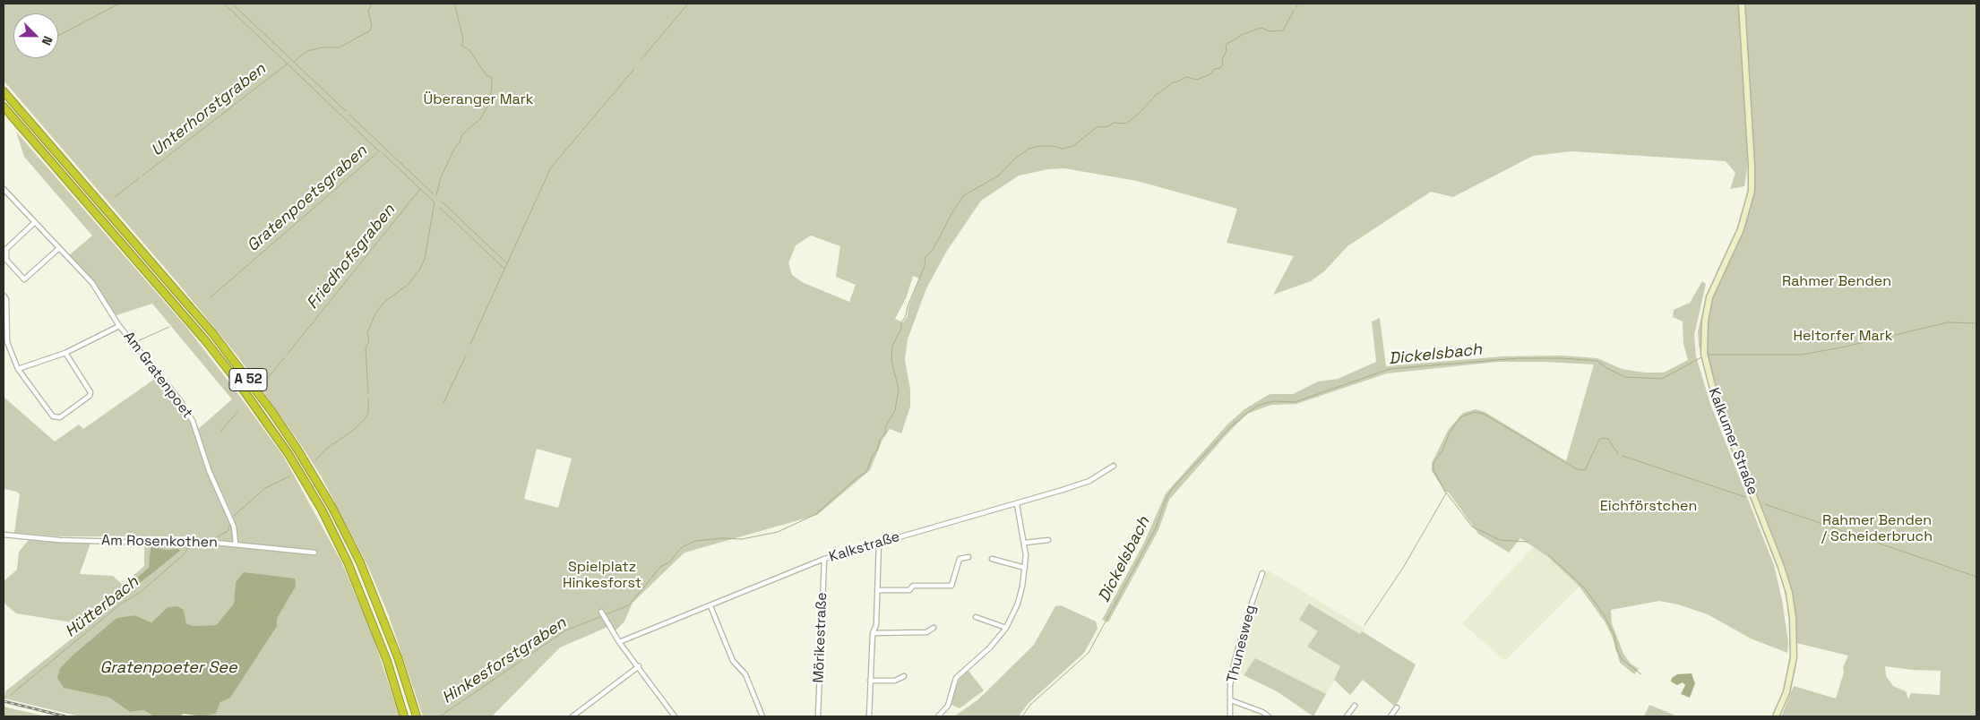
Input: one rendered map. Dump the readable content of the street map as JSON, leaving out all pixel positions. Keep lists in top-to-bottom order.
{
  "streets": {
    "highway": ["A 52"],
    "main road": ["Kalkumer Straße"],
    "street": [
      "Am Gratenpoet",
      "Am Rosenkothen",
      "Kalkstraße",
      "Mörikestraße",
      "Thunesweg"
    ]
  },
  "crossings": [
    ["Am Gratenpoet", "Am Rosenkothen"],
    ["Kalkstraße", "Mörikestraße"]
  ],
  "water": [
    "Unterhorstgraben",
    "Gratenpoetsgraben",
    "Friedhofsgraben",
    "Dickelsbach",
    "Hütterbach",
    "Hinkesforstgraben",
    "Gratenpoeter See"
  ],
  "parks": [
    "Überanger Mark",
    "Rahmer Benden",
    "Heltorfer Mark",
    "Eichförstchen",
    "Rahmer Benden / Scheiderbruch",
    "Spielplatz Hinkesforst"
  ],
  "north": "bottom right"
}
